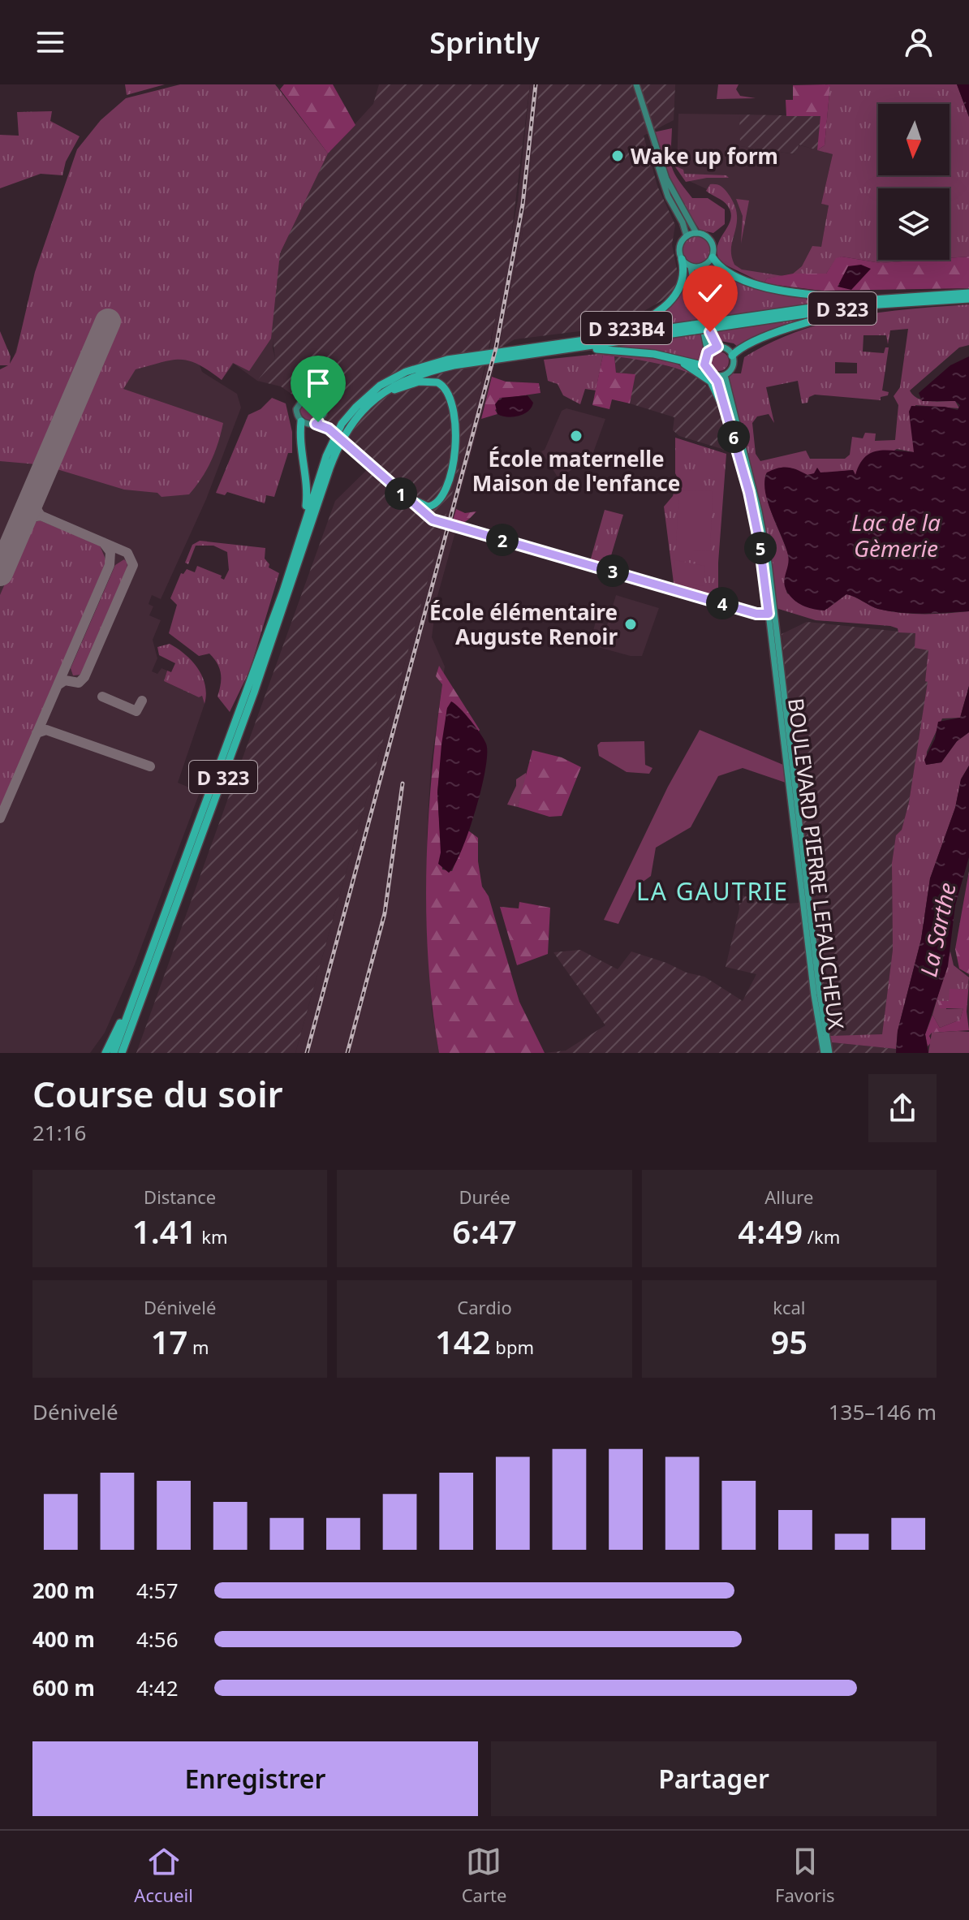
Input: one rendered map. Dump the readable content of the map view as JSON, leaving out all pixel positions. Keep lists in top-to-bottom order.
{
  "streets": {
    "highway": ["D 323", "D 323B4"],
    "main road": ["BOULEVARD PIERRE LEFAUCHEUX"]
  },
  "crossings": [
    ["D 323", "D 323B4"]
  ],
  "districts": ["LA GAUTRIE"],
  "water": ["Lac de la Gèmerie", "La Sarthe"],
  "places": ["Wake up form", "École maternelle Maison de l'enfance", "École élémentaire Auguste Renoir"],
  "north": "bottom",
  "page": {
    "header": "Sprintly",
    "pins": [
      "6",
      "1",
      "2",
      "5",
      "3",
      "4"
    ],
    "heading": ["Course du soir", "21:16"],
    "stats": [
      ["Distance", "1.41 km"],
      ["Durée", "6:47"],
      ["Allure", "4:49 /km"],
      ["Dénivelé", "17 m"],
      ["Cardio", "142 bpm"],
      ["kcal", "95"]
    ],
    "chart": ["Dénivelé", "135–146 m"],
    "list": [
      {
        "name": "200 m",
        "note": "4:57"
      },
      {
        "name": "400 m",
        "note": "4:56"
      },
      {
        "name": "600 m",
        "note": "4:42"
      }
    ],
    "buttons": ["Enregistrer", "Partager"],
    "tabs": ["Accueil", "Carte", "Favoris"]
  }
}
